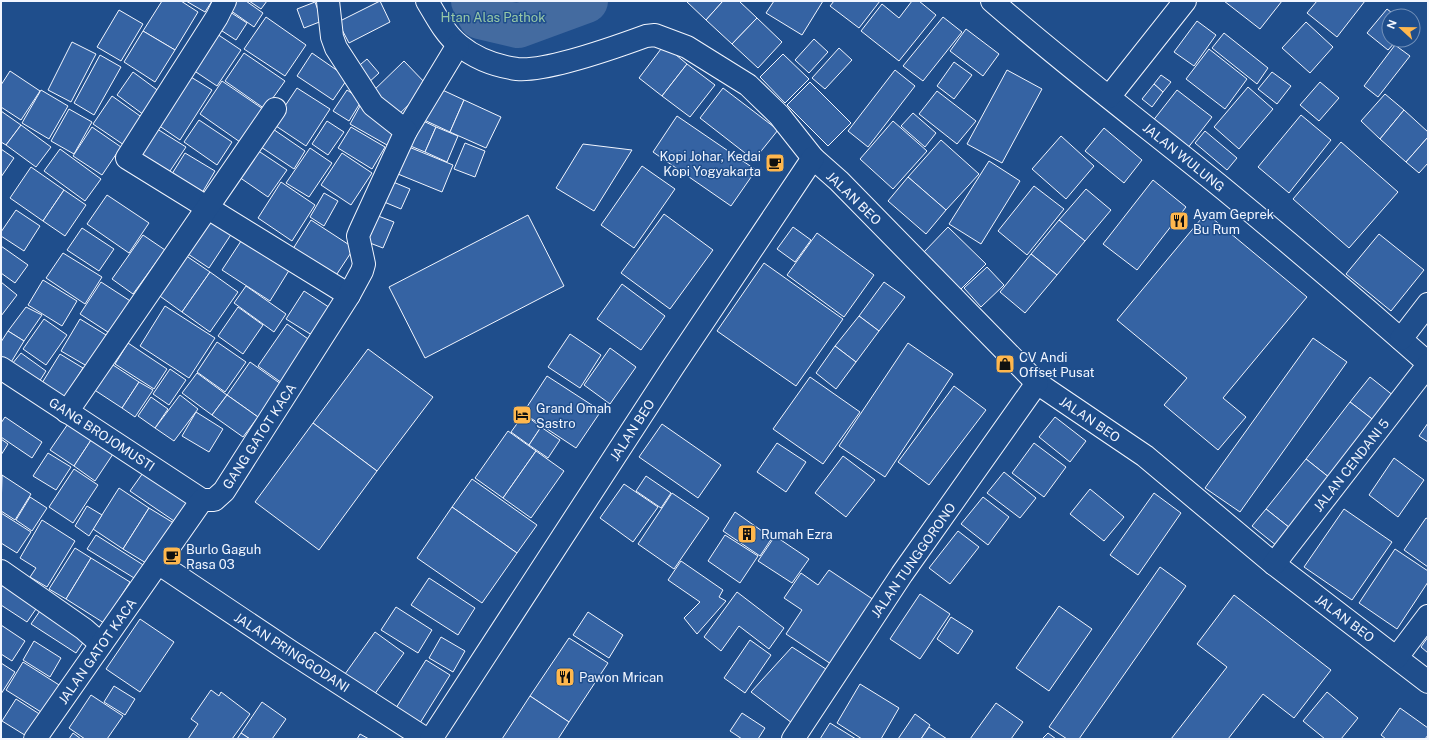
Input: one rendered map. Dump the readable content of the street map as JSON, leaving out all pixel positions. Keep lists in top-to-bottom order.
{
  "streets": {
    "street": [
      "JALAN WULUNG",
      "JALAN BEO",
      "GANG BROJOMUSTI",
      "GANG GATOT KACA",
      "JALAN CENDANI 5",
      "JALAN TUNGGORONO",
      "JALAN GATOT KACA",
      "JALAN PRINGGODANI"
    ]
  },
  "crossings": [
    ["JALAN WULUNG", "JALAN CENDANI 5"],
    ["JALAN BEO", "JALAN CENDANI 5"],
    ["JALAN BEO", "JALAN TUNGGORONO"],
    ["GANG BROJOMUSTI", "GANG GATOT KACA"],
    ["JALAN GATOT KACA", "JALAN PRINGGODANI"]
  ],
  "parks": ["Htan Alas Pathok"],
  "places": {
    "cafe": ["Kopi Johar, Kedai Kopi Yogyakarta", "Burlo Gaguh Rasa 03"],
    "restaurant": ["Ayam Geprek Bu Rum", "Pawon Mrican"],
    "shop": ["CV Andi Offset Pusat"],
    "hotel": ["Grand Omah Sastro"],
    "building": ["Rumah Ezra"]
  },
  "north": "left"
}
